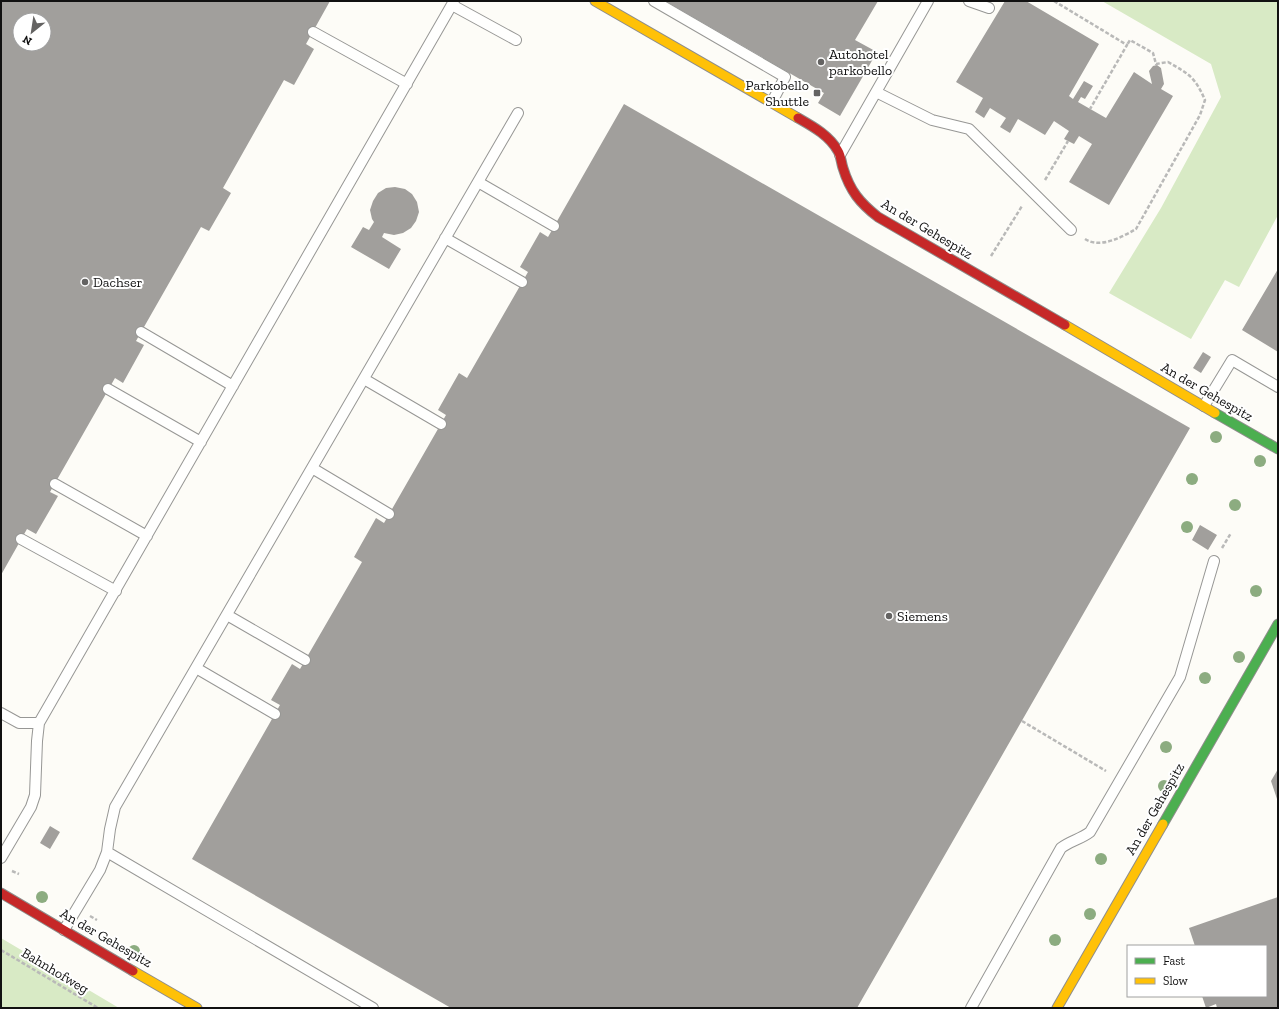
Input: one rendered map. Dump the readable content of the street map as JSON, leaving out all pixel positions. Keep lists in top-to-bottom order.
{
  "streets": {
    "street": ["An der Gehespitz"],
    "path": ["Bahnhofweg"]
  },
  "places": {
    "other": ["Autohotel parkobello", "Dachser", "Siemens"],
    "transit": ["Parkobello Shuttle"]
  },
  "legend": ["Fast", "Slow"],
  "north": "bottom left"
}
